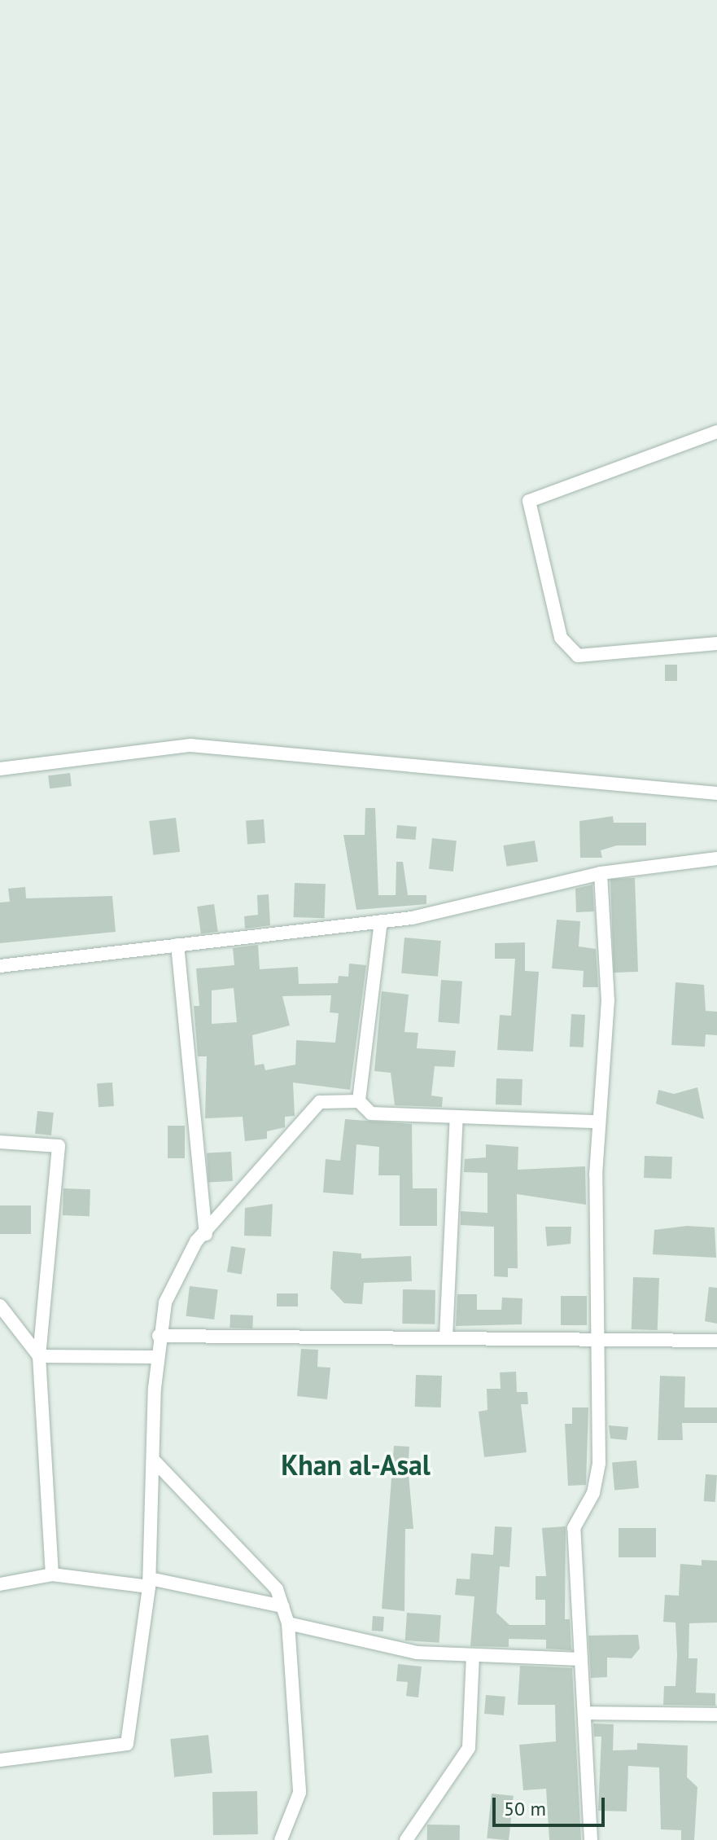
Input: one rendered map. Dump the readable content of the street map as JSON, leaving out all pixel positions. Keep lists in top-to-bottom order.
{
  "districts": ["Khan al-Asal"],
  "scale_bar": "50 m"
}
